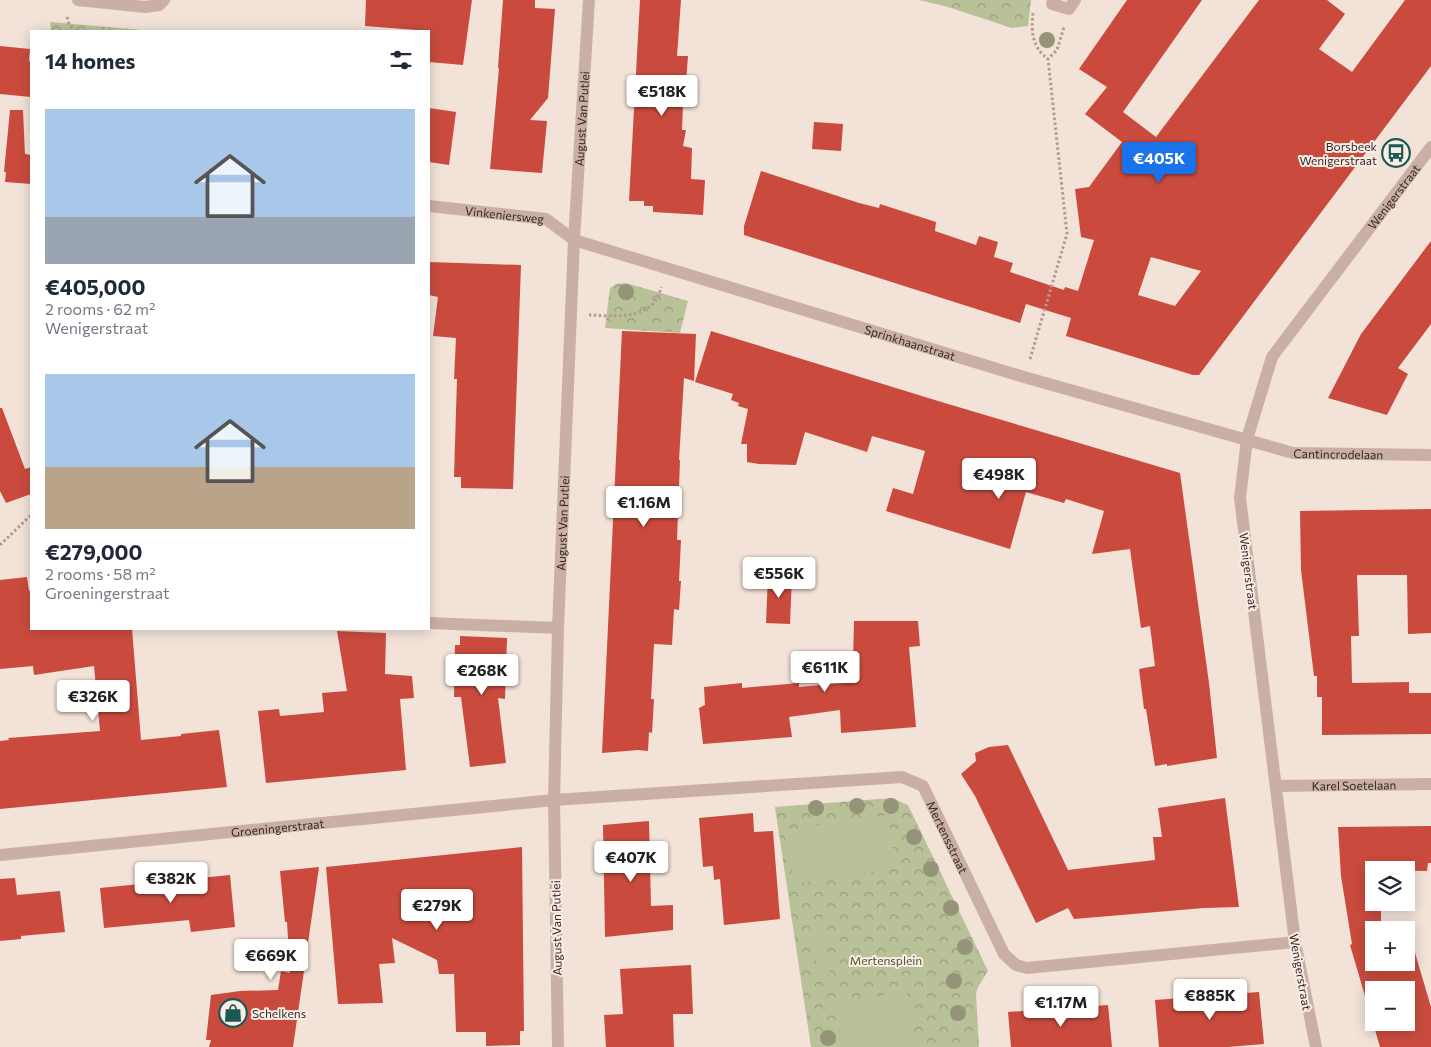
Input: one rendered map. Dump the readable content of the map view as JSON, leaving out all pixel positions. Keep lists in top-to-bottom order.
{
  "streets": {
    "street": [
      "August Van Putlei",
      "Wenigerstraat",
      "Vinkeniersweg",
      "Sprinkhaanstraat",
      "Cantincrodelaan",
      "Karel Soetelaan",
      "Groeningerstraat",
      "Mertensstraat"
    ]
  },
  "crossings": [
    ["August Van Putlei", "Vinkeniersweg"],
    ["August Van Putlei", "Sprinkhaanstraat"],
    ["August Van Putlei", "Groeningerstraat"],
    ["August Van Putlei", "Mertensstraat"],
    ["Wenigerstraat", "Sprinkhaanstraat"],
    ["Wenigerstraat", "Cantincrodelaan"],
    ["Wenigerstraat", "Karel Soetelaan"],
    ["Wenigerstraat", "Mertensstraat"],
    ["Vinkeniersweg", "Sprinkhaanstraat"],
    ["Sprinkhaanstraat", "Cantincrodelaan"],
    ["Groeningerstraat", "Mertensstraat"]
  ],
  "parks": ["Mertensplein"],
  "places": {
    "bus stop": ["Borsbeek Wenigerstraat"],
    "shop": ["Schelkens"]
  },
  "page": {
    "heading": "14 homes",
    "price": [
      "€518K",
      "€405K",
      "€498K",
      "€1.16M",
      "€556K",
      "€611K",
      "€268K",
      "€326K",
      "€407K",
      "€382K",
      "€279K",
      "€669K",
      "€885K",
      "€1.17M"
    ],
    "list": [
      {
        "name": "€405,000",
        "note": "2 rooms · 62 m² · Wenigerstraat"
      },
      {
        "name": "€279,000",
        "note": "2 rooms · 58 m² · Groeningerstraat"
      }
    ],
    "map_buttons": ["+", "−"]
  }
}
